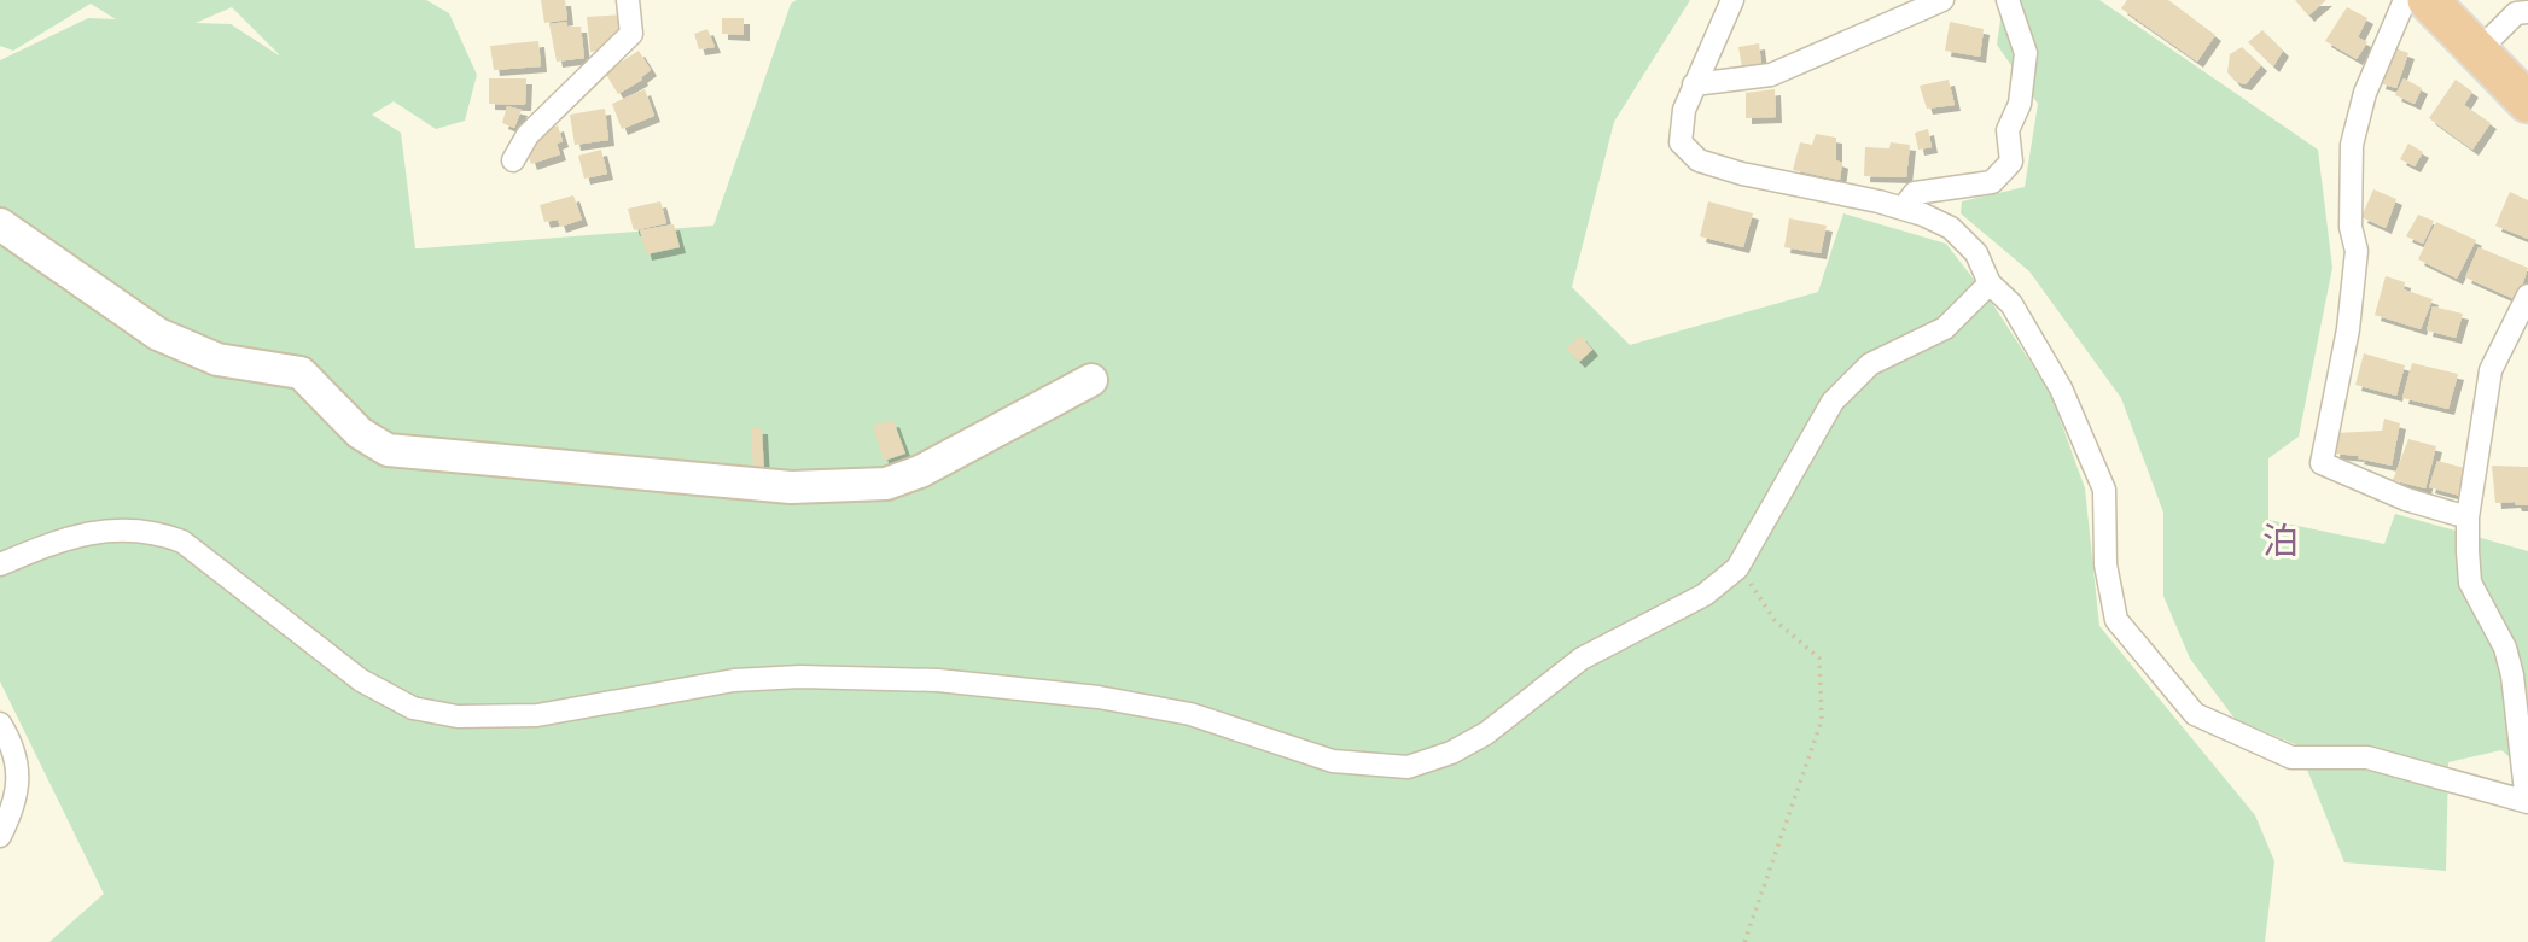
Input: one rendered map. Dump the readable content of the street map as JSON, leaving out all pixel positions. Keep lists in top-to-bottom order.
{
  "districts": ["泊"]
}
